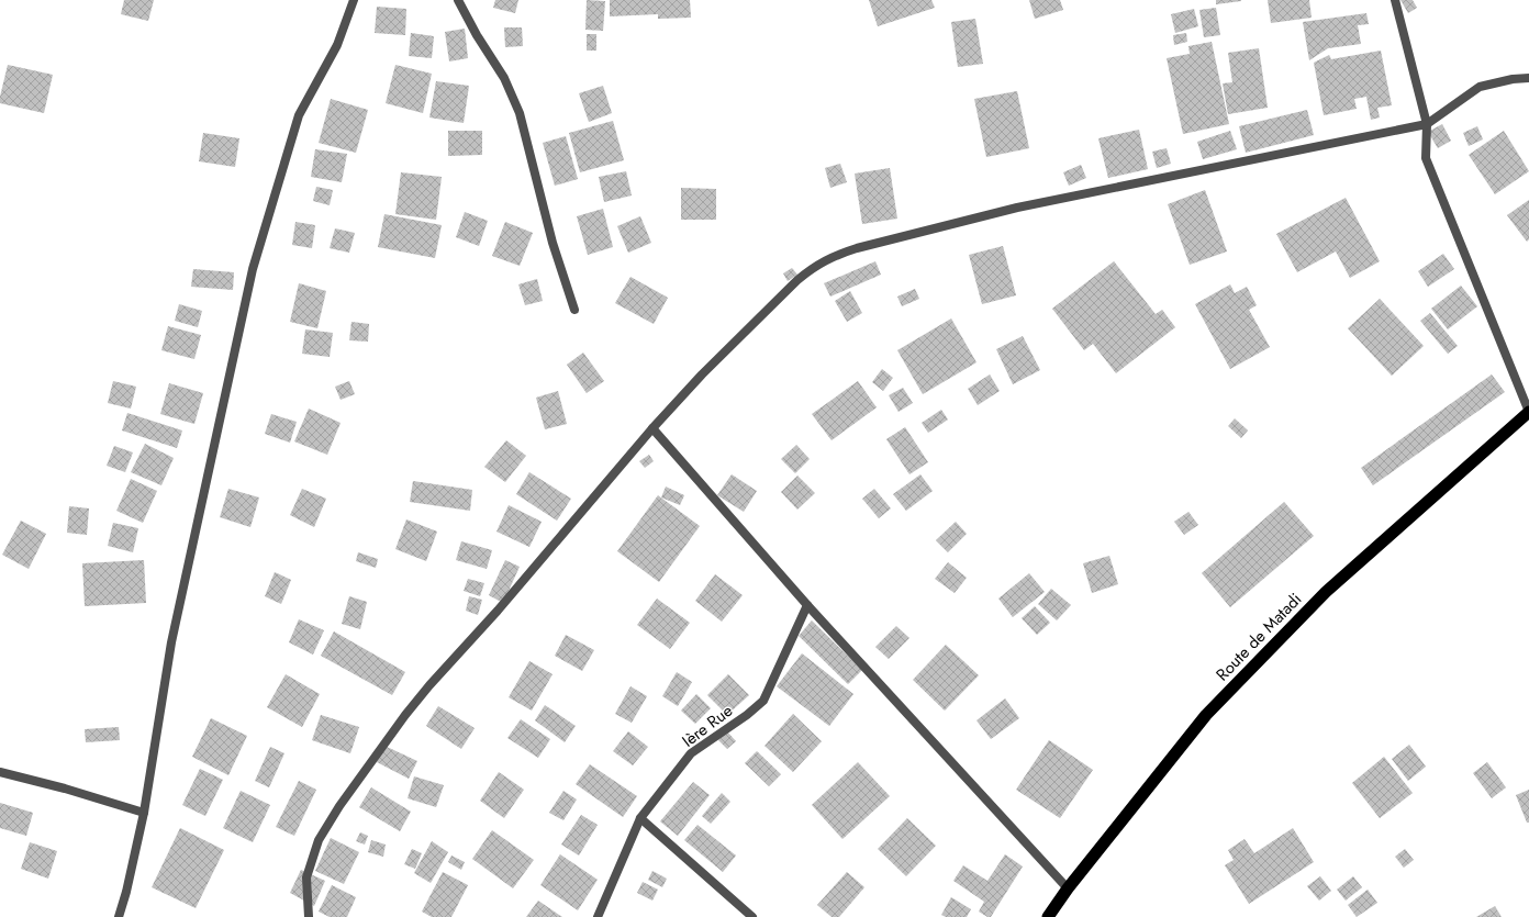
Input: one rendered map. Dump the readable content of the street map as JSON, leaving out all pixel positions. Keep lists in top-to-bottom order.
{
  "streets": {
    "highway": ["Route de Matadi"],
    "street": ["Ière Rue"]
  }
}
